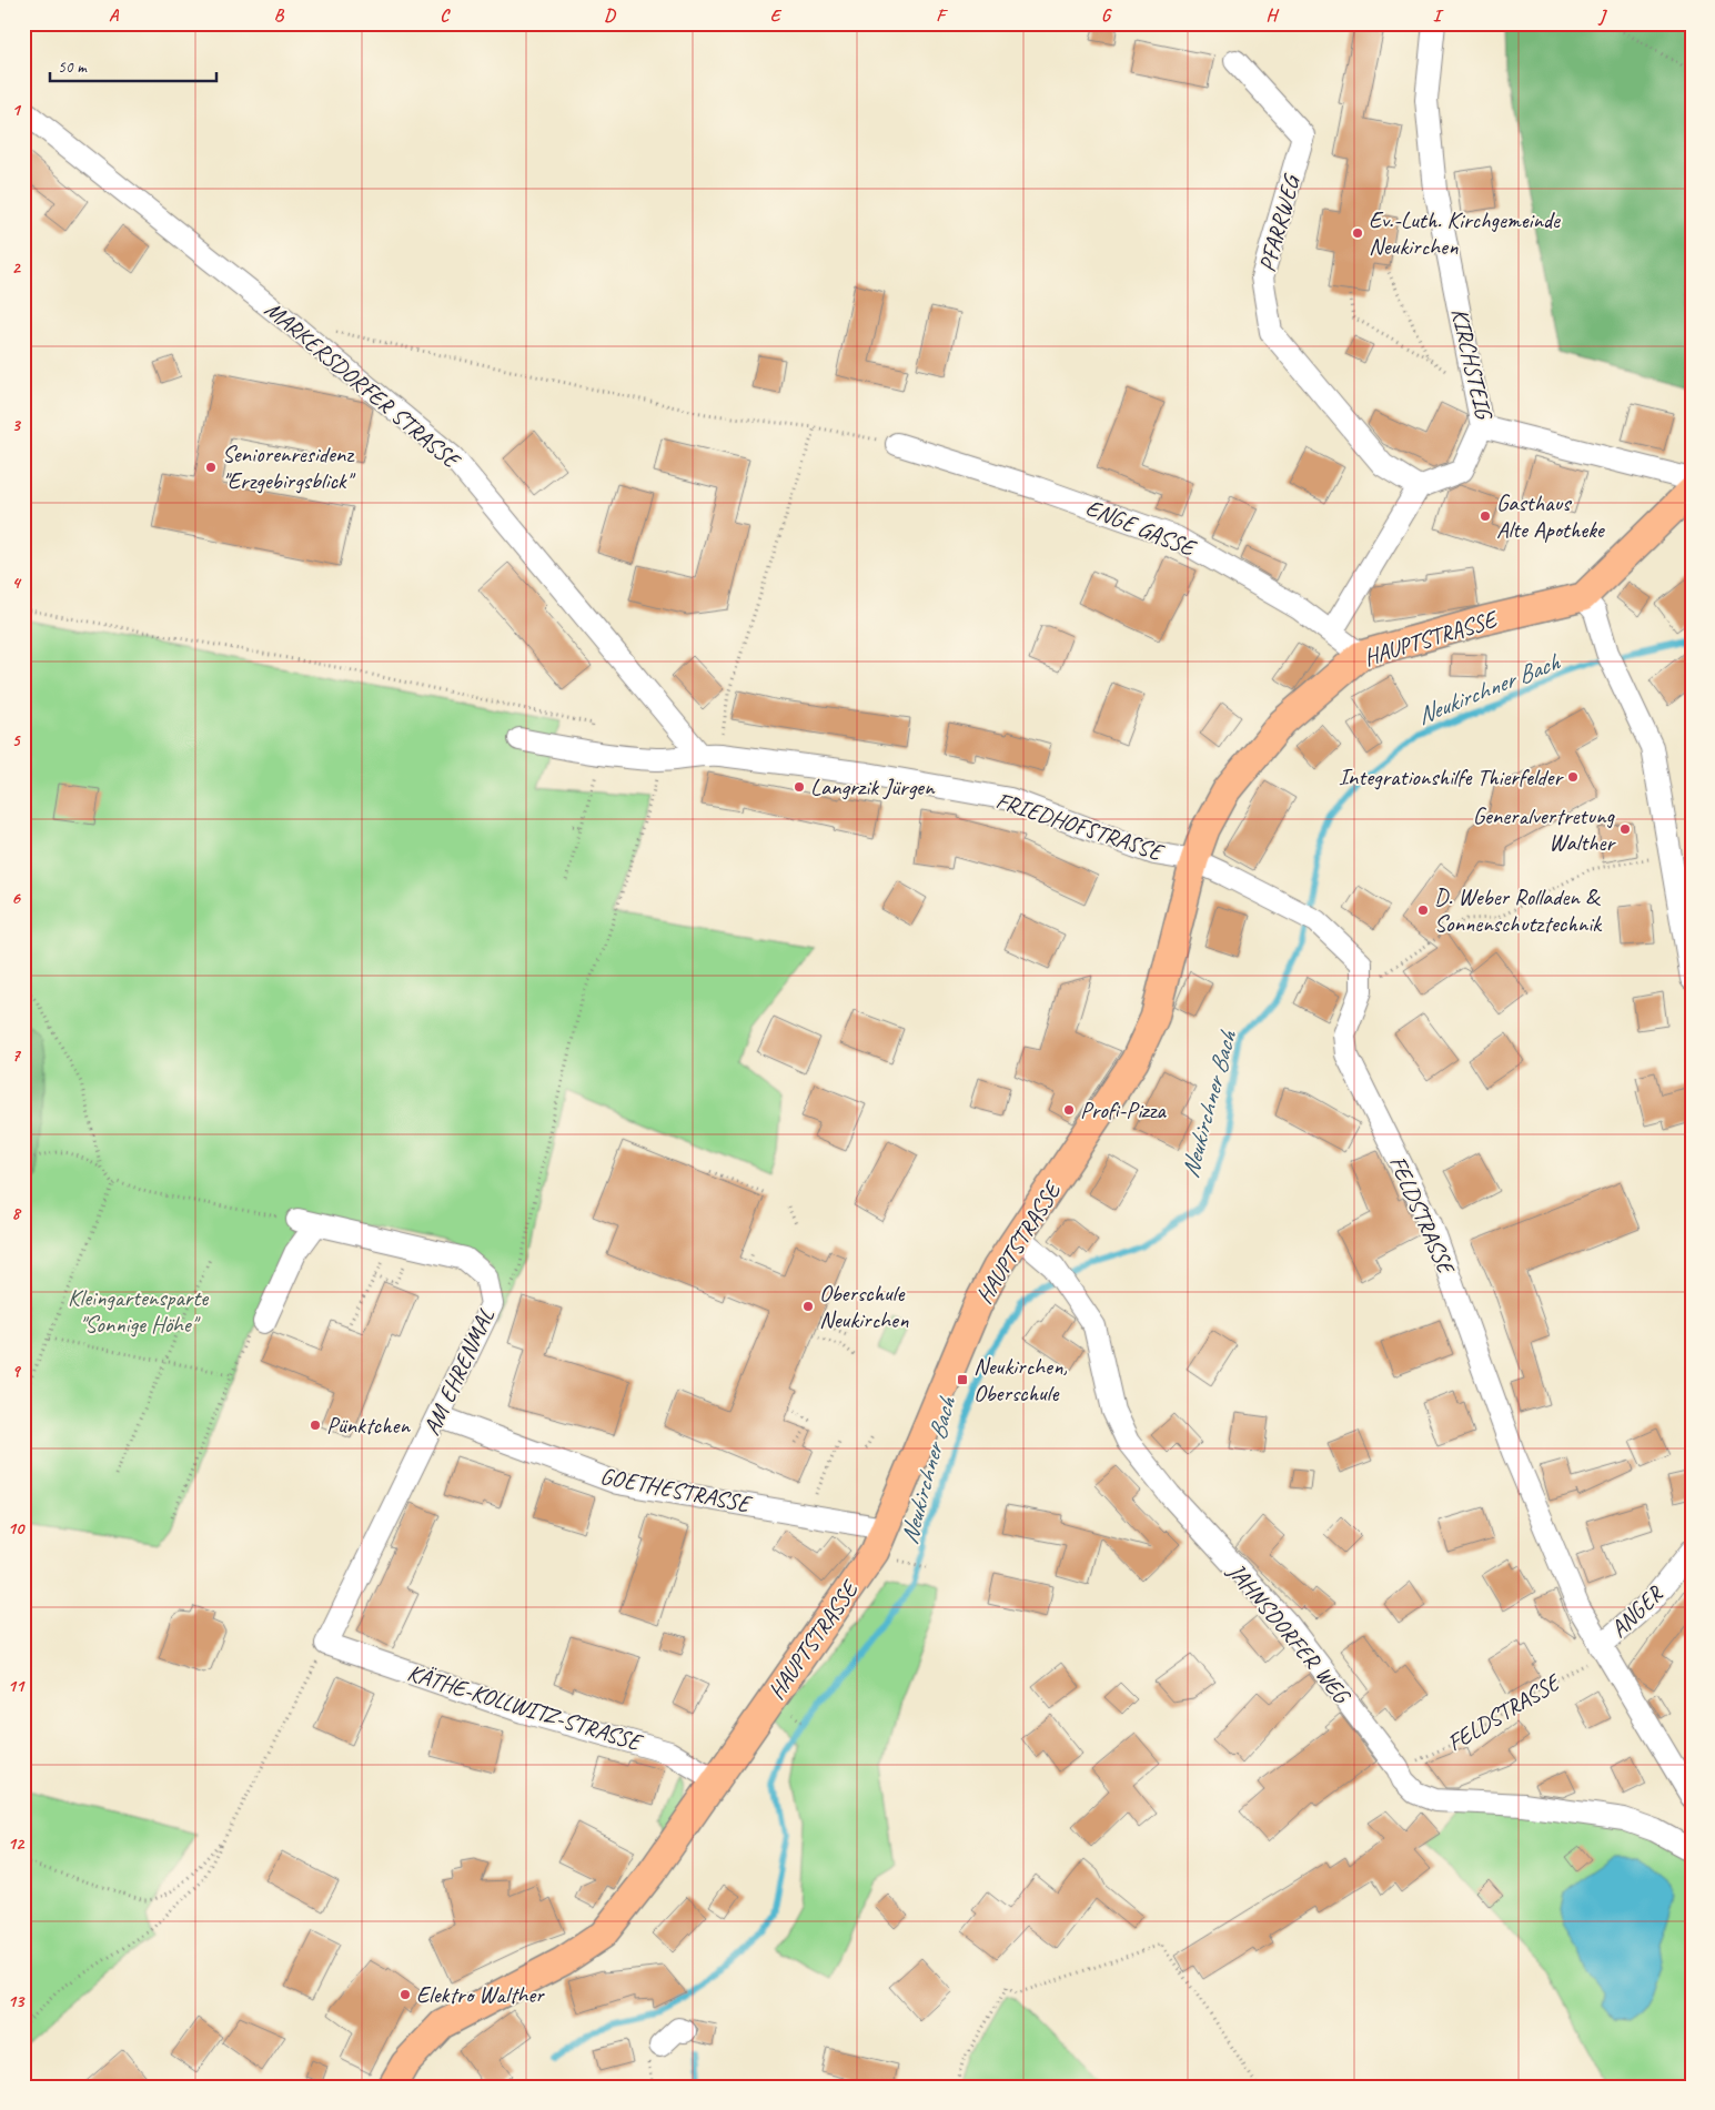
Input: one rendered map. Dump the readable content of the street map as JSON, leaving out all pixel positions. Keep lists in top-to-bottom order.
{
  "streets": {
    "main road": ["HAUPTSTRASSE"],
    "street": [
      "PFARRWEG",
      "KIRCHSTEIG",
      "MARKERSDORFER STRASSE",
      "ENGE GASSE",
      "FRIEDHOFSTRASSE",
      "FELDSTRASSE",
      "AM EHRENMAL",
      "GOETHESTRASSE",
      "ANGER",
      "JAHNSDORFER WEG",
      "KÄTHE-KOLLWITZ-STRASSE"
    ]
  },
  "crossings": [
    ["MARKERSDORFER STRASSE", "FRIEDHOFSTRASSE"],
    ["ENGE GASSE", "HAUPTSTRASSE"],
    ["HAUPTSTRASSE", "FRIEDHOFSTRASSE"],
    ["HAUPTSTRASSE", "FELDSTRASSE"],
    ["HAUPTSTRASSE", "GOETHESTRASSE"],
    ["HAUPTSTRASSE", "JAHNSDORFER WEG"],
    ["HAUPTSTRASSE", "KÄTHE-KOLLWITZ-STRASSE"],
    ["FRIEDHOFSTRASSE", "FELDSTRASSE"],
    ["FELDSTRASSE", "ANGER"],
    ["FELDSTRASSE", "JAHNSDORFER WEG"],
    ["AM EHRENMAL", "GOETHESTRASSE"],
    ["AM EHRENMAL", "KÄTHE-KOLLWITZ-STRASSE"]
  ],
  "water": ["Neukirchner Bach"],
  "parks": ["Kleingartensparte \"Sonnige Höhe\""],
  "places": {
    "other": [
      "Ev.-Luth. Kirchgemeinde Neukirchen",
      "Seniorenresidenz \"Erzgebirgsblick\"",
      "Gasthaus Alte Apotheke",
      "Integrationshilfe Thierfelder",
      "Langrzik Jürgen",
      "Generalvertretung Walther",
      "D. Weber Rolladen & Sonnenschutztechnik",
      "Profi-Pizza",
      "Oberschule Neukirchen",
      "Pünktchen",
      "Elektro Walther"
    ],
    "transit": ["Neukirchen, Oberschule"]
  },
  "scale_bar": "50 m",
  "grid": {
    "columns": [
      "A",
      "B",
      "C",
      "D",
      "E",
      "F",
      "G",
      "H",
      "I",
      "J"
    ],
    "rows": [
      "1",
      "2",
      "3",
      "4",
      "5",
      "6",
      "7",
      "8",
      "9",
      "10",
      "11",
      "12",
      "13"
    ]
  }
}
